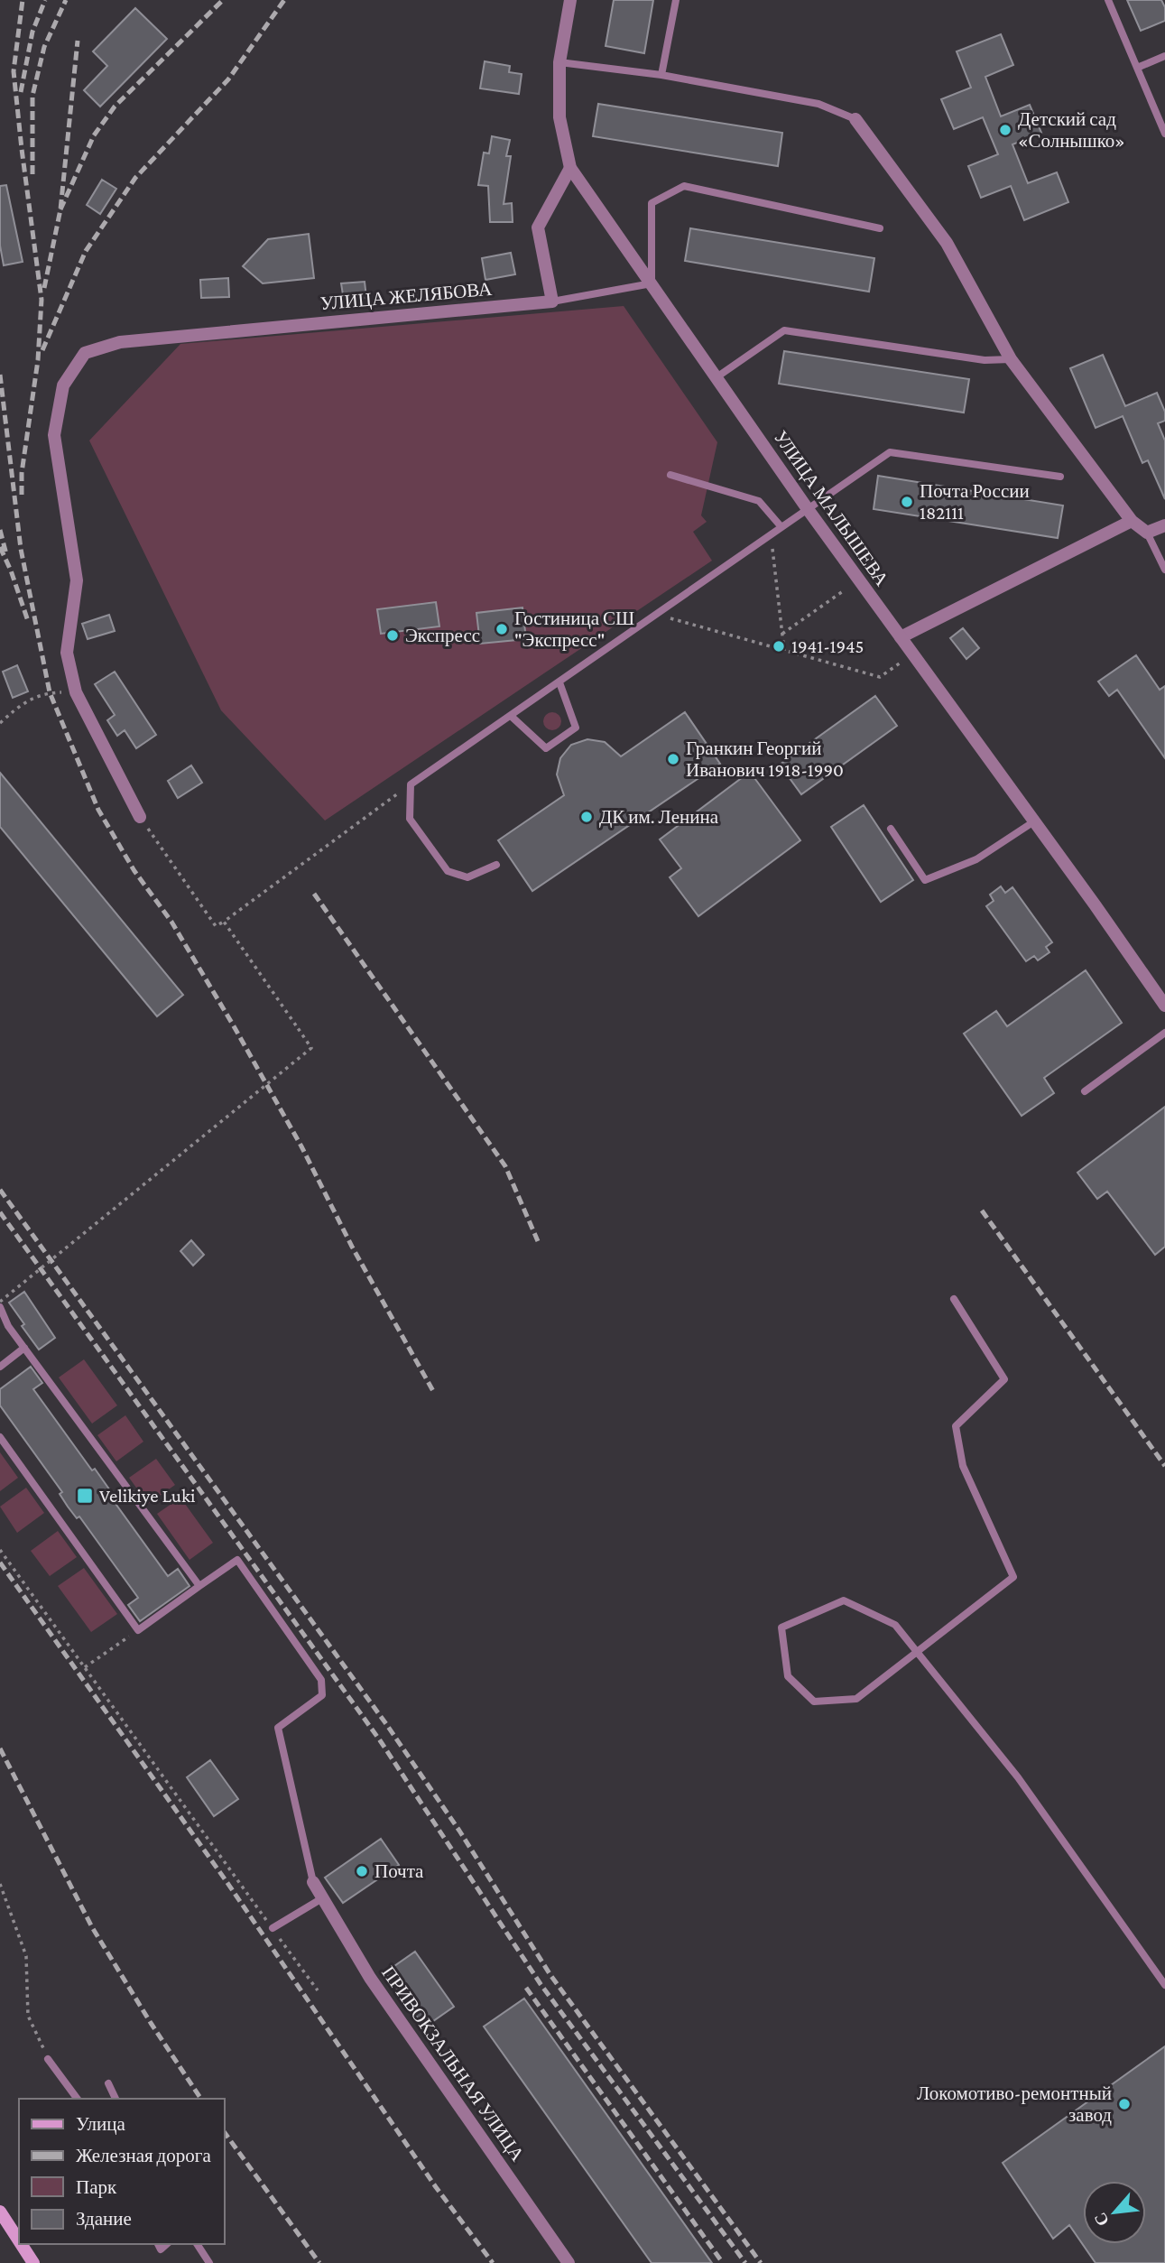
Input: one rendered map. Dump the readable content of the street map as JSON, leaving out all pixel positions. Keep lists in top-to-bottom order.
{
  "streets": {
    "street": ["УЛИЦА ЖЕЛЯБОВА", "УЛИЦА МАЛЫШЕВА", "ПРИВОКЗАЛЬНАЯ УЛИЦА"]
  },
  "places": {
    "other": [
      "Детский сад «Солнышко»",
      "Почта России 182111",
      "Гостиница СШ \"Экспресс\"",
      "Экспресс",
      "1941-1945",
      "Гранкин Георгий Иванович 1918-1990",
      "ДК им. Ленина",
      "Почта",
      "Локомотиво-ремонтный завод"
    ],
    "transit": ["Velikiye Luki"]
  },
  "legend": [
    "Улица",
    "Железная дорога",
    "Парк",
    "Здание"
  ],
  "north": "bottom left"
}
